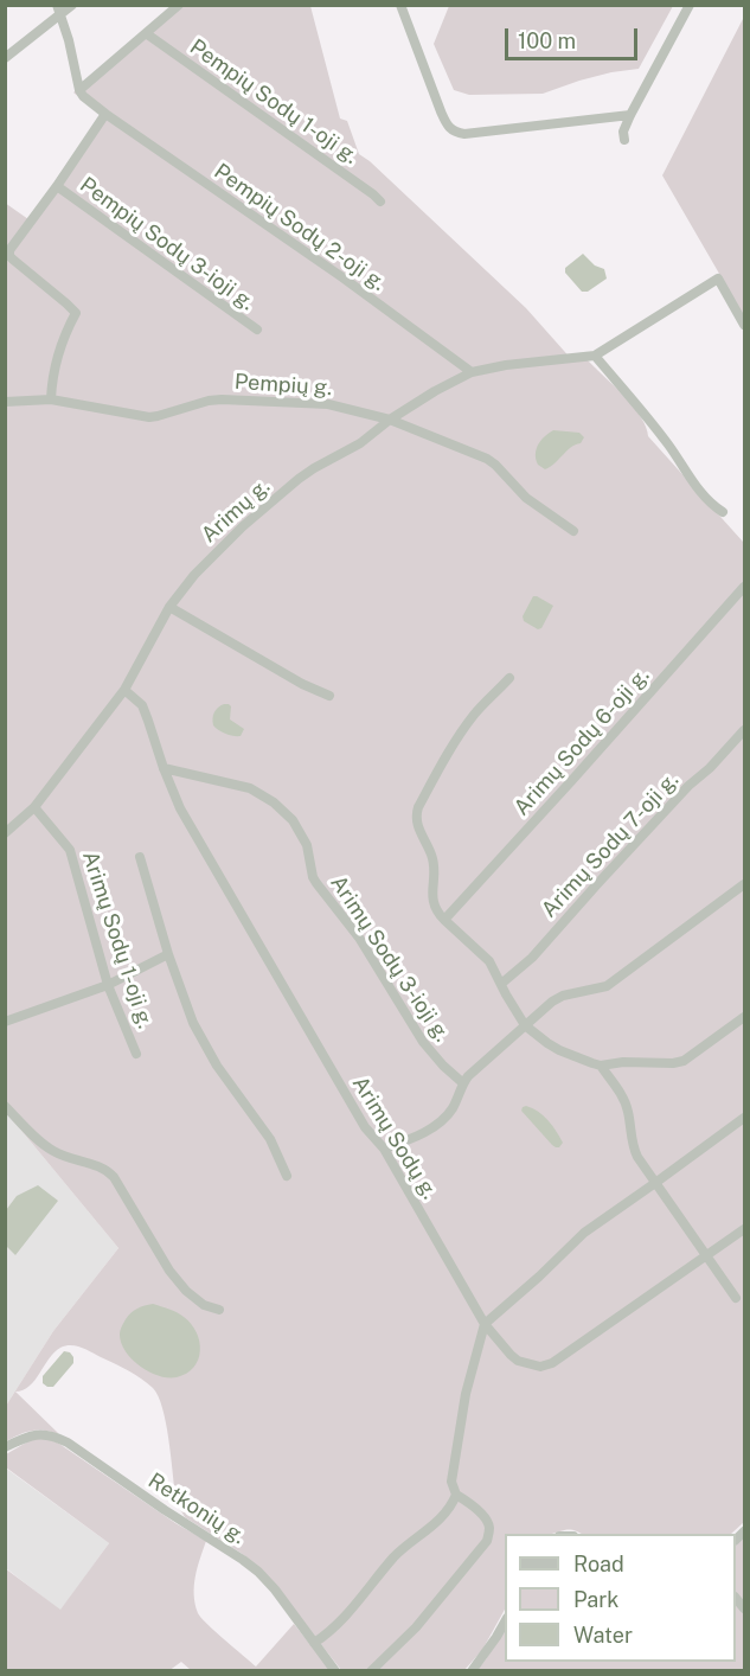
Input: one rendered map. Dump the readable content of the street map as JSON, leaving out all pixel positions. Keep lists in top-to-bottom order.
{
  "streets": {
    "street": [
      "Pempių Sodų 1-oji g.",
      "Pempių Sodų 2-oji g.",
      "Pempių Sodų 3-ioji g.",
      "Pempių g.",
      "Arimų g.",
      "Arimų Sodų 6-oji g.",
      "Arimų Sodų 7-oji g.",
      "Arimų Sodų 1-oji g.",
      "Arimų Sodų 3-ioji g.",
      "Arimų Sodų g.",
      "Retkonių g."
    ]
  },
  "crossings": [
    ["Pempių Sodų 2-oji g.", "Arimų g."],
    ["Pempių g.", "Arimų g."],
    ["Arimų g.", "Arimų Sodų 1-oji g."],
    ["Arimų g.", "Arimų Sodų g."],
    ["Arimų Sodų 3-ioji g.", "Arimų Sodų g."]
  ],
  "legend": ["Road", "Park", "Water"],
  "scale_bar": "100 m"
}
